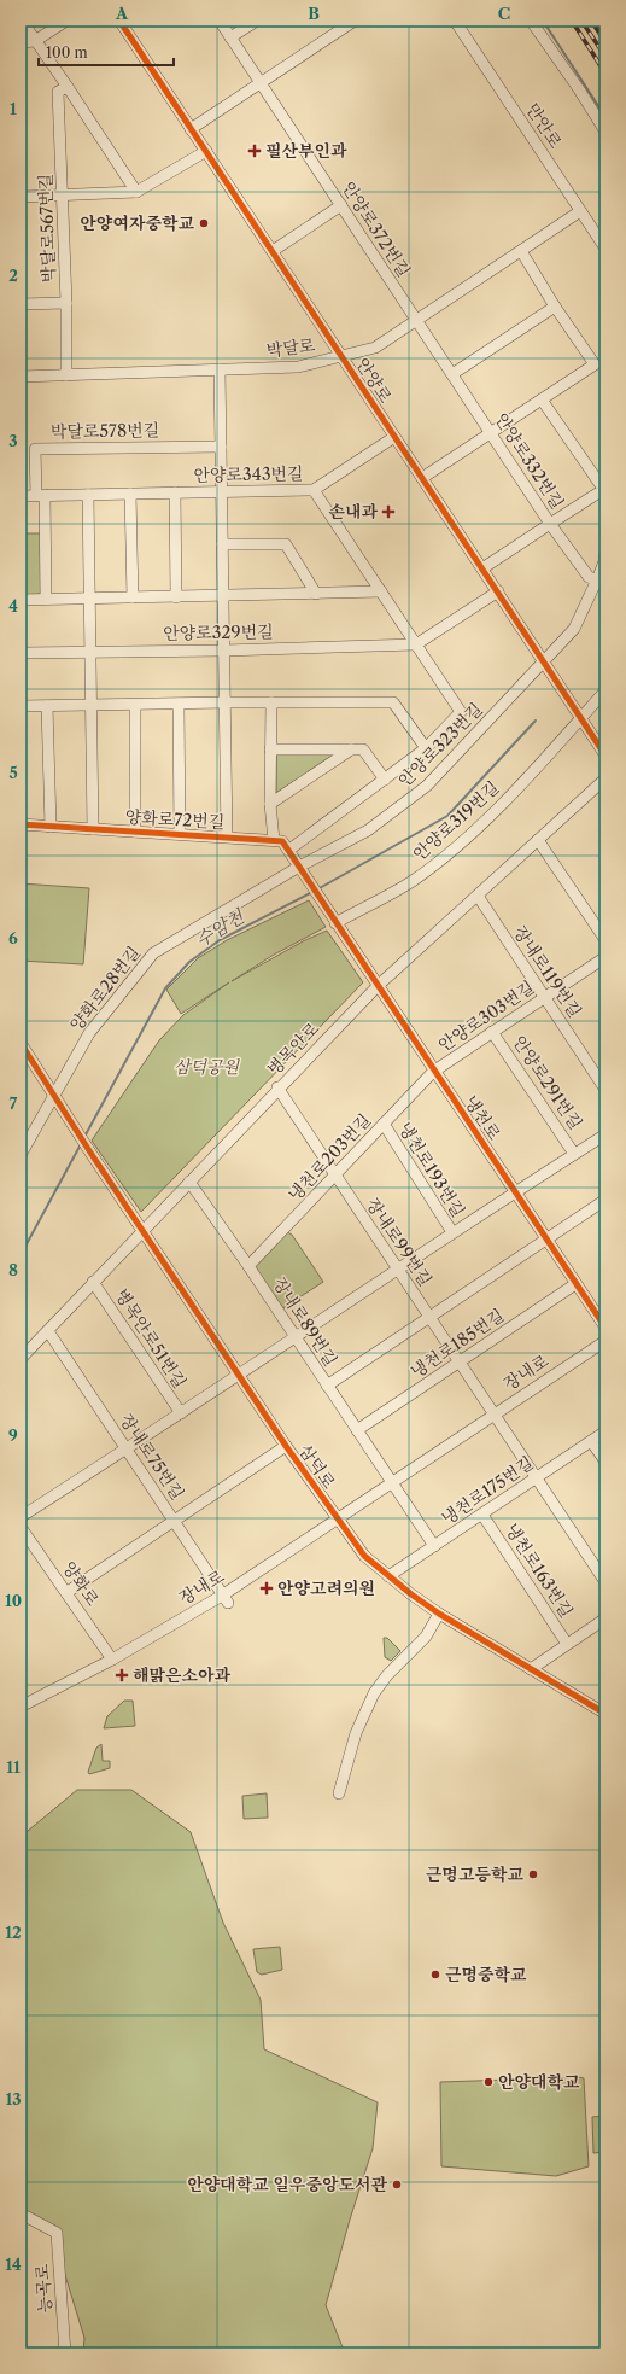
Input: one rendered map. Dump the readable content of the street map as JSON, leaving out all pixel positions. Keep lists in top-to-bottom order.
{
  "streets": {
    "street": [
      "만안로",
      "박달로567번길",
      "안양로372번길",
      "박달로",
      "안양로",
      "박달로578번길",
      "안양로332번길",
      "안양로343번길",
      "안양로329번길",
      "안양로323번길",
      "양화로72번길",
      "안양로319번길",
      "장내로119번길",
      "양화로28번길",
      "안양로303번길",
      "병목안로",
      "안양로291번길",
      "냉천로",
      "냉천로203번길",
      "냉천로193번길",
      "장내로99번길",
      "장내로89번길",
      "병목안로51번길",
      "냉천로185번길",
      "장내로",
      "장내로75번길",
      "삼덕로",
      "냉천로175번길",
      "냉천로163번길",
      "양화로",
      "능곡로"
    ]
  },
  "crossings": [
    ["만안로", "박달로"],
    ["박달로567번길", "박달로"],
    ["안양로372번길", "박달로"],
    ["안양로372번길", "안양로332번길"],
    ["박달로", "안양로"],
    ["박달로", "안양로332번길"],
    ["안양로", "안양로332번길"],
    ["안양로", "안양로343번길"],
    ["안양로", "안양로323번길"],
    ["안양로", "안양로319번길"],
    ["박달로578번길", "안양로343번길"],
    ["안양로323번길", "양화로72번길"],
    ["안양로323번길", "양화로28번길"],
    ["양화로72번길", "안양로319번길"],
    ["양화로72번길", "양화로28번길"],
    ["양화로72번길", "냉천로"],
    ["안양로319번길", "냉천로"],
    ["장내로119번길", "안양로303번길"],
    ["장내로119번길", "병목안로"],
    ["양화로28번길", "삼덕로"],
    ["안양로303번길", "안양로291번길"],
    ["안양로303번길", "냉천로"],
    ["안양로303번길", "냉천로203번길"],
    ["병목안로", "냉천로"],
    ["병목안로", "장내로99번길"],
    ["병목안로", "장내로89번길"],
    ["병목안로", "병목안로51번길"],
    ["병목안로", "장내로75번길"],
    ["병목안로", "삼덕로"],
    ["안양로291번길", "냉천로"],
    ["안양로291번길", "냉천로193번길"],
    ["냉천로", "냉천로203번길"],
    ["냉천로", "냉천로193번길"],
    ["냉천로", "냉천로185번길"],
    ["냉천로203번길", "냉천로193번길"],
    ["냉천로203번길", "장내로99번길"],
    ["냉천로203번길", "장내로89번길"],
    ["냉천로193번길", "장내로99번길"],
    ["냉천로193번길", "장내로89번길"],
    ["냉천로193번길", "병목안로51번길"],
    ["냉천로193번길", "장내로75번길"],
    ["냉천로193번길", "삼덕로"],
    ["장내로99번길", "냉천로185번길"],
    ["장내로99번길", "장내로"],
    ["장내로99번길", "냉천로175번길"],
    ["장내로89번길", "냉천로185번길"],
    ["장내로89번길", "장내로"],
    ["장내로", "장내로75번길"],
    ["장내로", "삼덕로"],
    ["장내로", "양화로"],
    ["삼덕로", "냉천로175번길"],
    ["삼덕로", "냉천로163번길"],
    ["냉천로175번길", "냉천로163번길"]
  ],
  "water": ["수암천"],
  "parks": ["삼덕공원"],
  "places": {
    "health": [
      "필산부인과",
      "손내과",
      "안양고려의원",
      "해맑은소아과"
    ],
    "other": [
      "안양여자중학교",
      "근명고등학교",
      "근명중학교",
      "안양대학교",
      "안양대학교 일우중앙도서관"
    ]
  },
  "scale_bar": "100 m",
  "grid": {
    "columns": ["A", "B", "C"],
    "rows": [
      "1",
      "2",
      "3",
      "4",
      "5",
      "6",
      "7",
      "8",
      "9",
      "10",
      "11",
      "12",
      "13",
      "14"
    ]
  }
}
